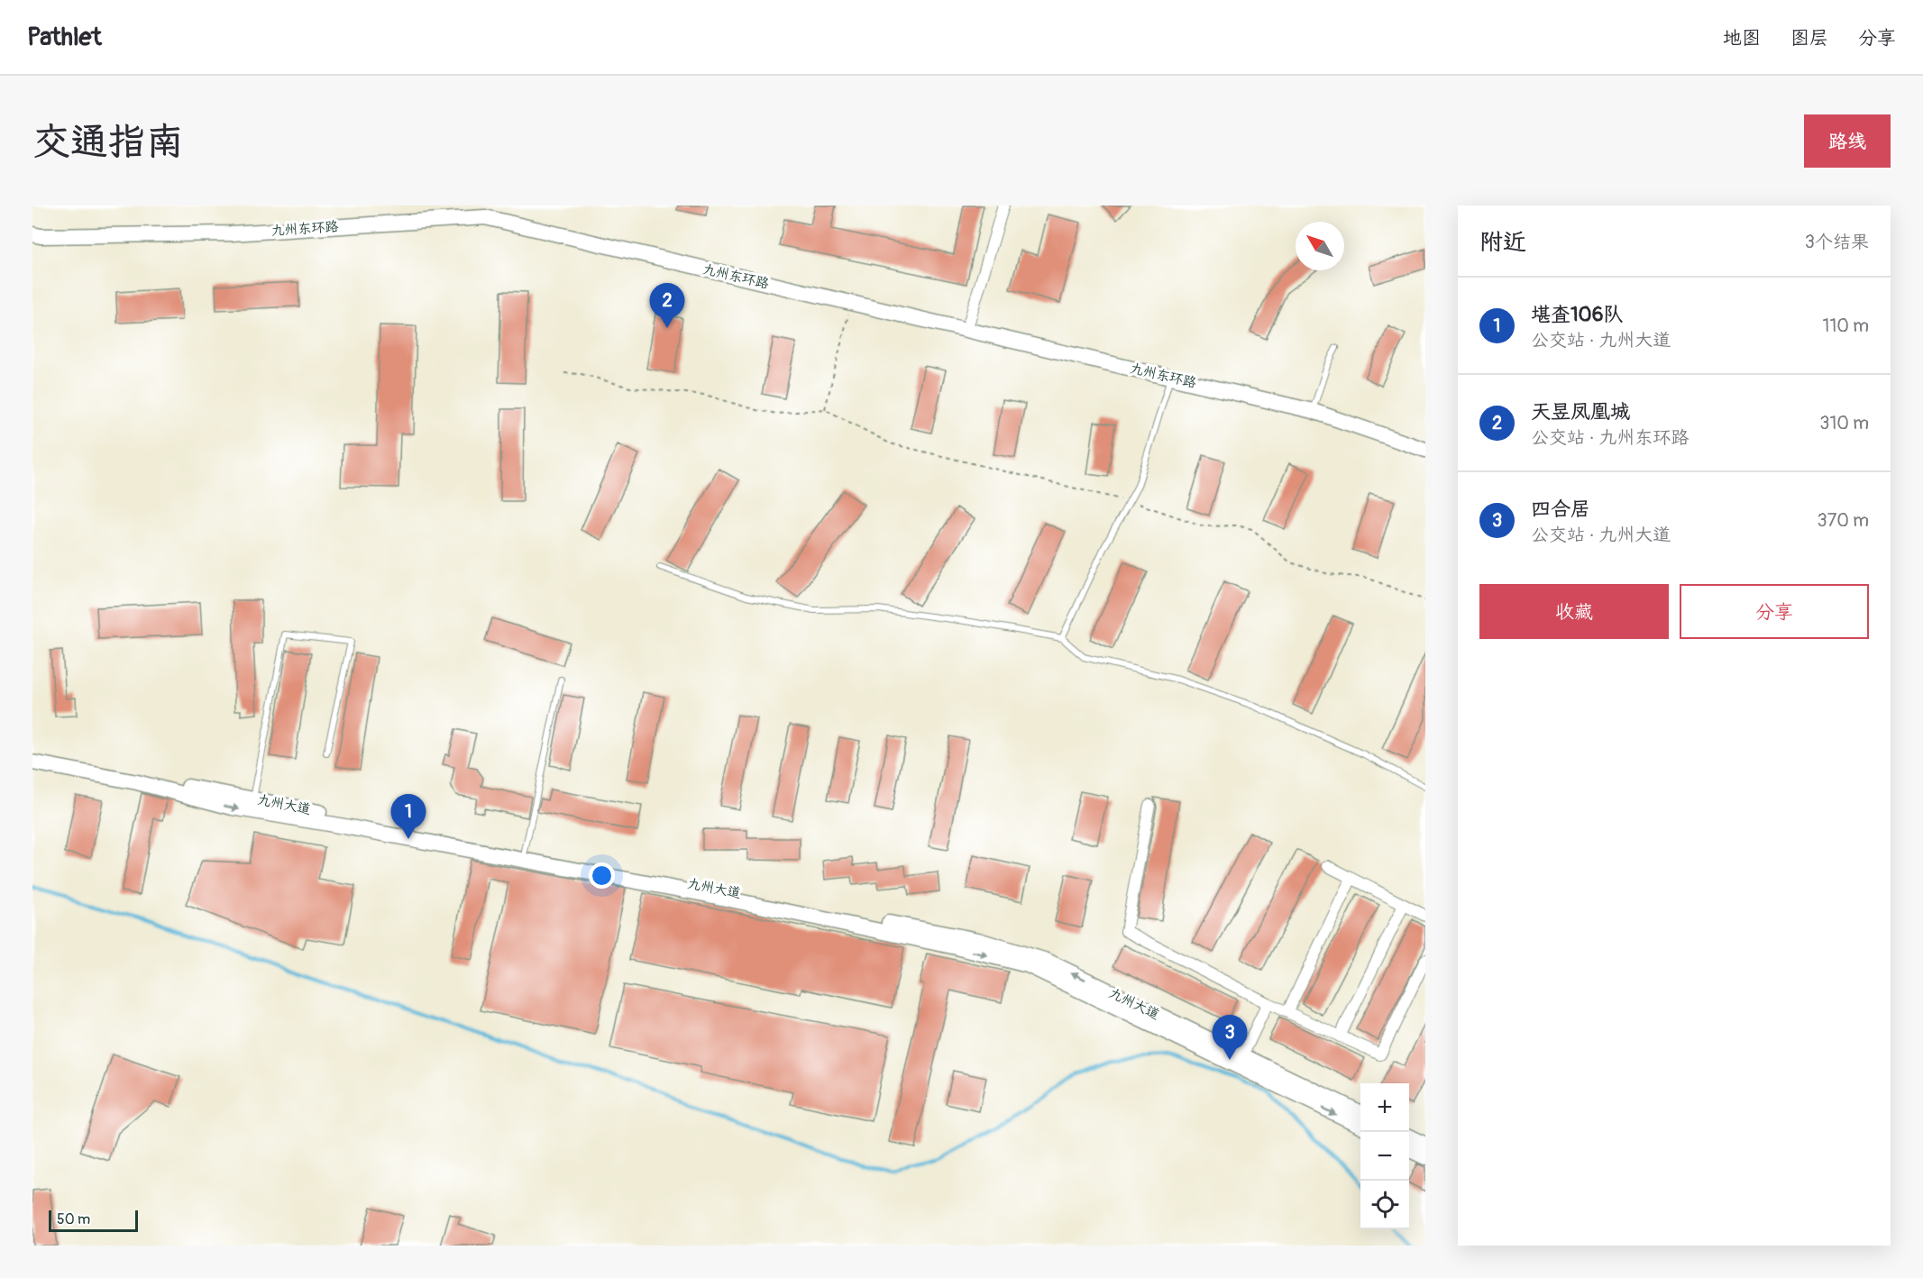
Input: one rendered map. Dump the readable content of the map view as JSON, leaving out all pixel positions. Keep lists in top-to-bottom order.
{
  "streets": {
    "main road": ["九州东环路", "九州大道"]
  },
  "scale_bar": "50 m",
  "north": "top left",
  "page": {
    "header": "Pathlet",
    "nav": ["地图", "图层", "分享"],
    "buttons": [
      "路线",
      ["收藏", "分享"]
    ],
    "title": "交通指南",
    "heading": ["附近", "3个结果"],
    "list": [
      {
        "mark": "1",
        "name": "堪查106队",
        "note": "公交站 · 九州大道",
        "value": "110 m"
      },
      {
        "mark": "2",
        "name": "天昱凤凰城",
        "note": "公交站 · 九州东环路",
        "value": "310 m"
      },
      {
        "mark": "3",
        "name": "四合居",
        "note": "公交站 · 九州大道",
        "value": "370 m"
      }
    ],
    "pins": ["2", "1", "3"],
    "map_buttons": ["+", "−"],
    "scale": "50 m"
  }
}
